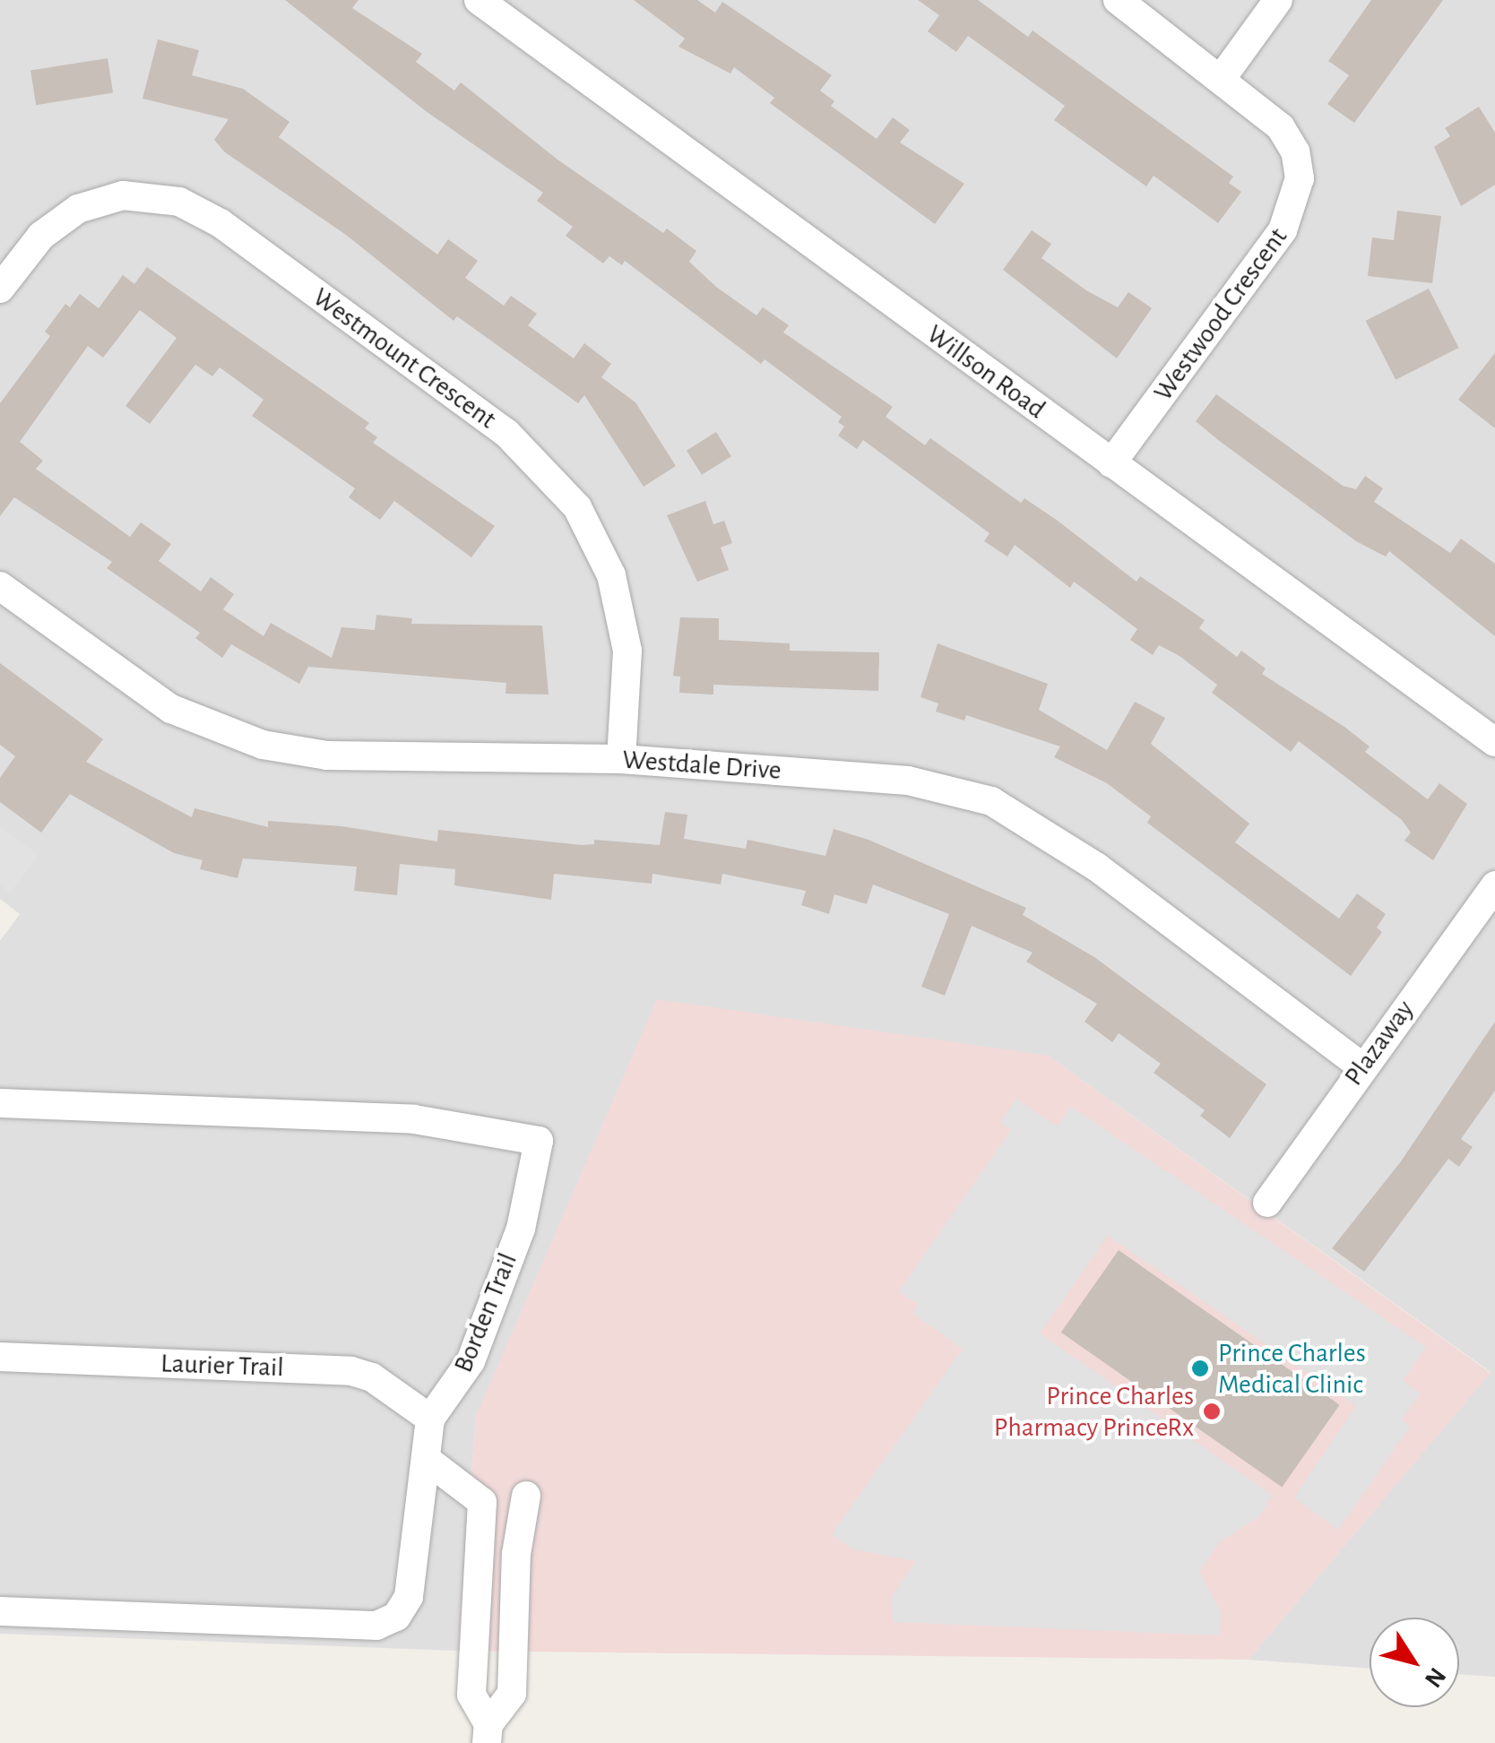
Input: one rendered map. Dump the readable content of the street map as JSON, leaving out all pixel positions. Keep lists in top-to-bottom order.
{
  "streets": {
    "street": [
      "Westwood Crescent",
      "Westmount Crescent",
      "Willson Road",
      "Westdale Drive",
      "Plazaway",
      "Borden Trail",
      "Laurier Trail"
    ]
  },
  "crossings": [
    ["Westwood Crescent", "Willson Road"],
    ["Westmount Crescent", "Westdale Drive"],
    ["Westdale Drive", "Plazaway"],
    ["Borden Trail", "Laurier Trail"]
  ],
  "places": ["Prince Charles Medical Clinic", "Prince Charles Pharmacy PrinceRx"],
  "north": "bottom right"
}
